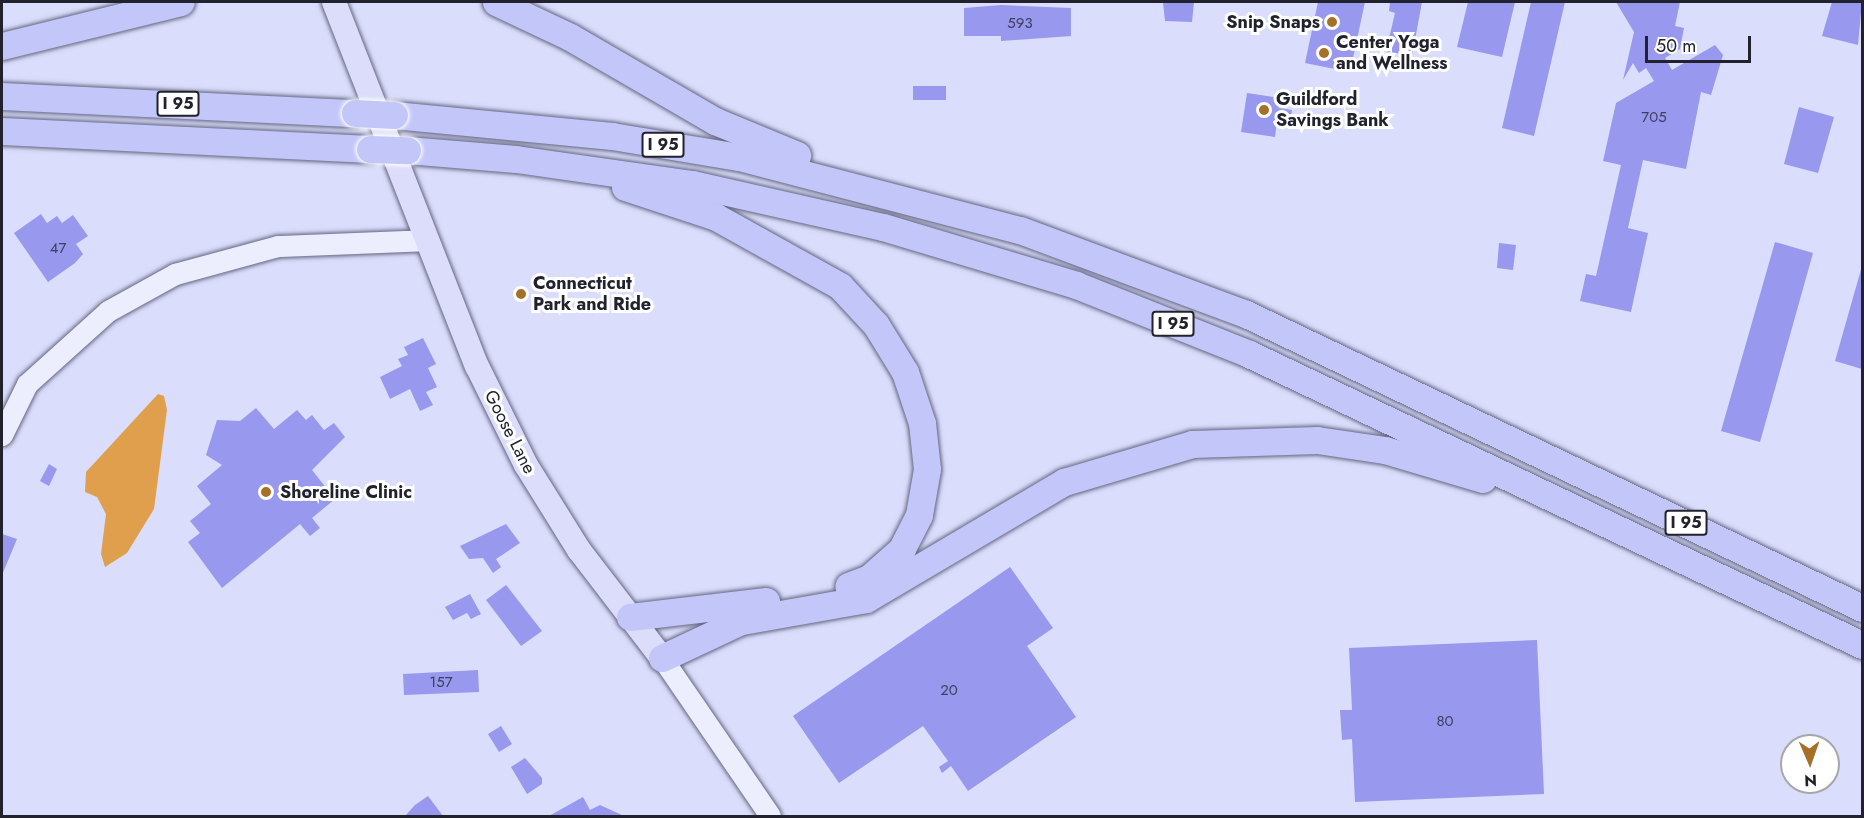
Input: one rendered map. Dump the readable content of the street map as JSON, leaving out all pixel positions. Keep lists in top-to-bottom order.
{
  "streets": {
    "highway": ["I 95"],
    "main road": ["Goose Lane"]
  },
  "places": [
    "Snip Snaps",
    "Center Yoga and Wellness",
    "Guildford Savings Bank",
    "Connecticut Park and Ride",
    "Shoreline Clinic"
  ],
  "house_numbers": [
    "593",
    "705",
    "47",
    "157",
    "20",
    "80"
  ],
  "scale_bar": "50 m",
  "north": "bottom"
}
